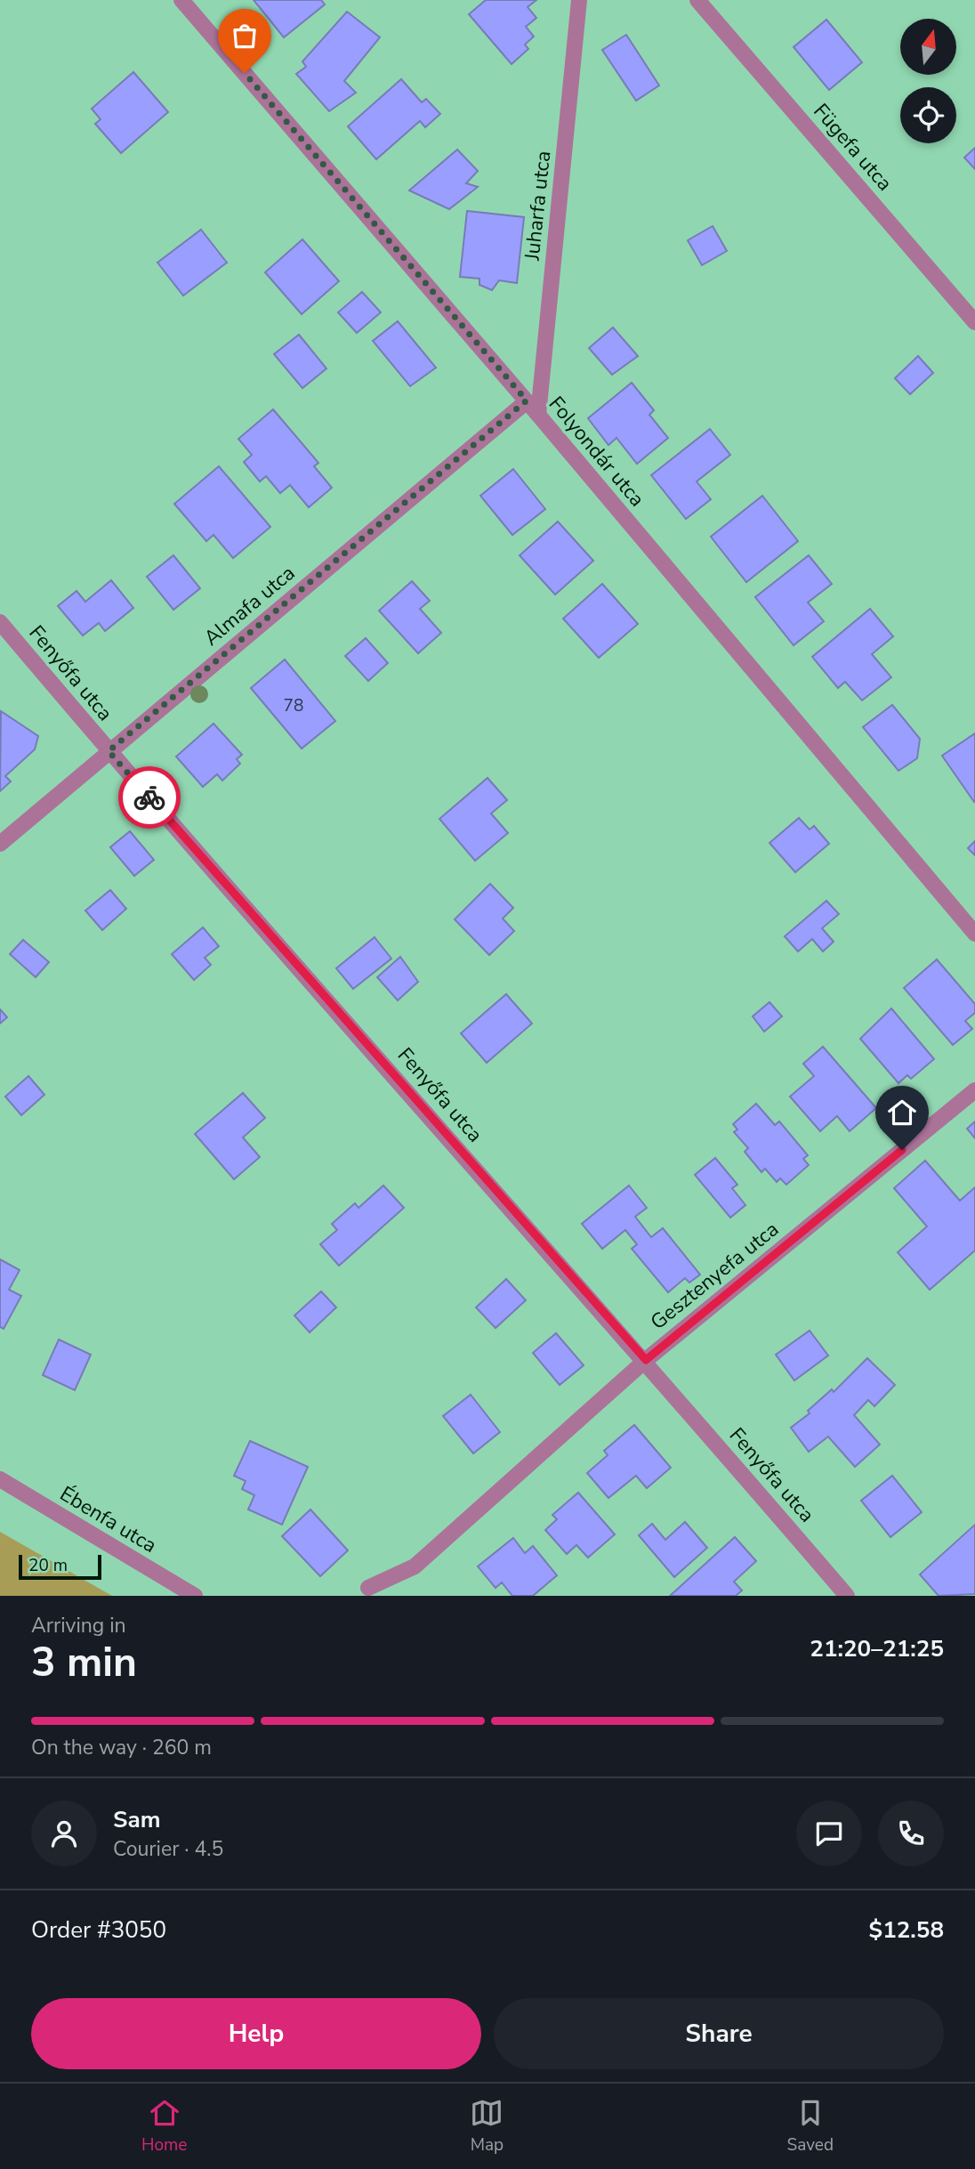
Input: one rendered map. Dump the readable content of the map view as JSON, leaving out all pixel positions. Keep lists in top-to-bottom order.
{
  "streets": {
    "street": [
      "Fügefa utca",
      "Juharfa utca",
      "Folyondár utca",
      "Almafa utca",
      "Fenyőfa utca",
      "Gesztenyefa utca",
      "Ébenfa utca"
    ]
  },
  "crossings": [
    ["Juharfa utca", "Folyondár utca"],
    ["Folyondár utca", "Almafa utca"],
    ["Almafa utca", "Fenyőfa utca"],
    ["Fenyőfa utca", "Gesztenyefa utca"]
  ],
  "house_numbers": ["78"],
  "scale_bar": "20 m",
  "north": "top",
  "page": {
    "scale": "20 m",
    "heading": ["3 min", "Arriving in", "21:20–21:25"],
    "panel": [
      "Sam",
      "Courier · 4.5",
      "Order #3050",
      "$12.58"
    ],
    "bar": "On the way · 260 m",
    "buttons": ["Help", "Share"],
    "tabs": ["Home", "Map", "Saved"]
  }
}
